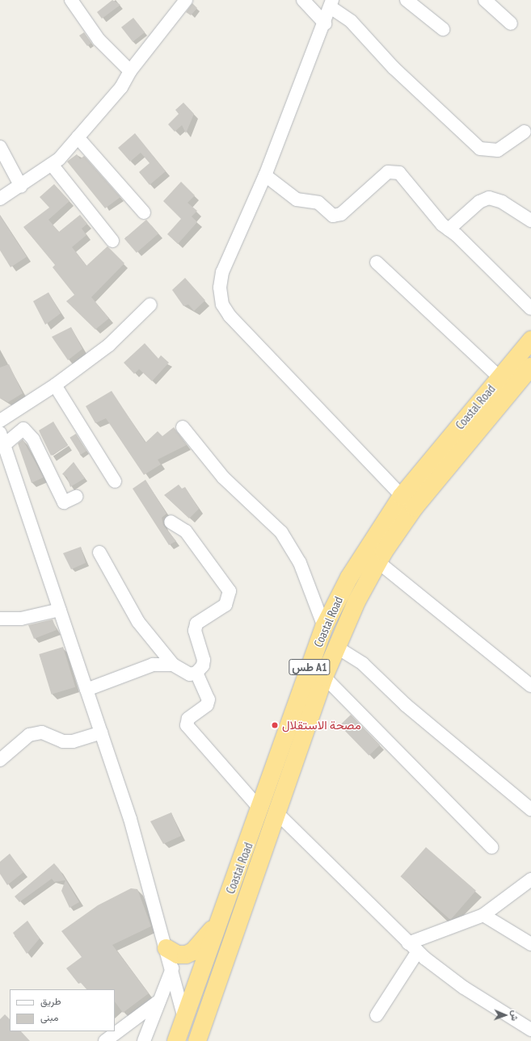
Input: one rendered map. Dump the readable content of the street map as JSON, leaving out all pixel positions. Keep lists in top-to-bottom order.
{
  "streets": {
    "highway": ["Coastal Road", "طس A1"]
  },
  "places": ["مصحة الاستقلال"],
  "legend": ["طريق", "مبنى"],
  "north": "right"
}
